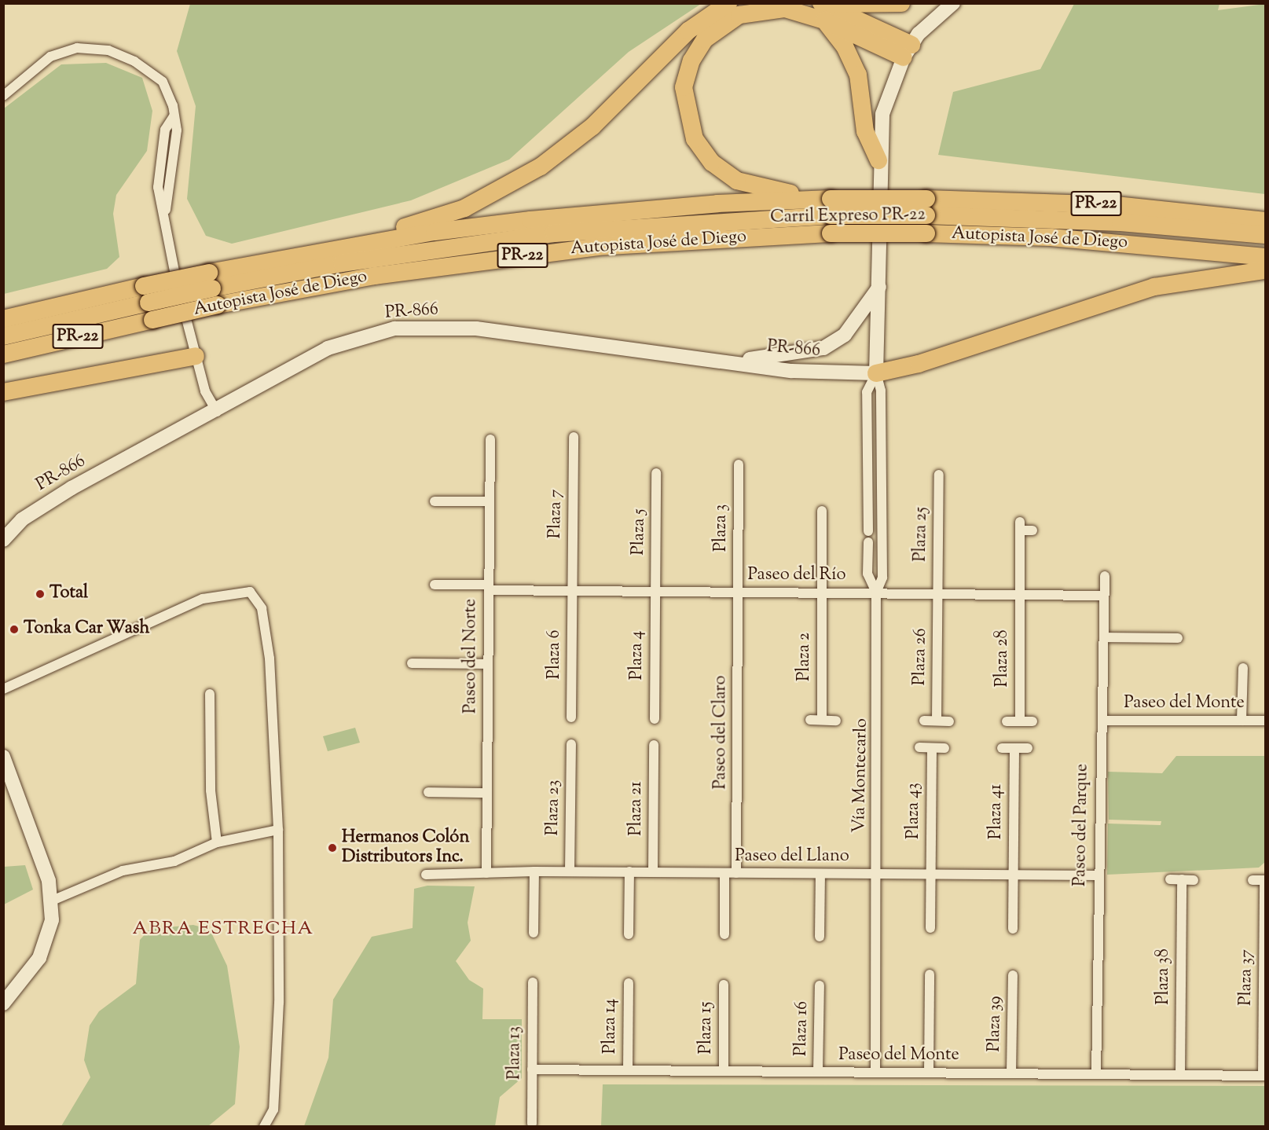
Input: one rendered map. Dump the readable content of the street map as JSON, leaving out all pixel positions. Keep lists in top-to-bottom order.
{
  "streets": {
    "highway": ["PR-22", "Carril Expreso PR-22", "Autopista José de Diego"],
    "street": [
      "PR-866",
      "Plaza 7",
      "Plaza 3",
      "Plaza 5",
      "Plaza 25",
      "Paseo del Río",
      "Plaza 6",
      "Plaza 4",
      "Paseo del Norte",
      "Plaza 2",
      "Plaza 26",
      "Plaza 28",
      "Paseo del Monte",
      "Paseo del Claro",
      "Vía Montecarlo",
      "Plaza 23",
      "Plaza 21",
      "Plaza 43",
      "Plaza 41",
      "Paseo del Parque",
      "Paseo del Llano",
      "Plaza 38",
      "Plaza 37",
      "Plaza 39",
      "Plaza 14",
      "Plaza 15",
      "Plaza 16",
      "Plaza 13"
    ]
  },
  "crossings": [
    ["Carril Expreso PR-22", "Autopista José de Diego"],
    ["PR-866", "Vía Montecarlo"],
    ["Plaza 7", "Paseo del Río"],
    ["Plaza 7", "Plaza 6"],
    ["Plaza 3", "Paseo del Río"],
    ["Plaza 3", "Paseo del Claro"],
    ["Plaza 5", "Paseo del Río"],
    ["Plaza 5", "Plaza 4"],
    ["Plaza 25", "Paseo del Río"],
    ["Plaza 25", "Plaza 26"],
    ["Paseo del Río", "Plaza 6"],
    ["Paseo del Río", "Plaza 4"],
    ["Paseo del Río", "Paseo del Norte"],
    ["Paseo del Río", "Plaza 2"],
    ["Paseo del Río", "Plaza 26"],
    ["Paseo del Río", "Plaza 28"],
    ["Paseo del Río", "Paseo del Claro"],
    ["Paseo del Río", "Vía Montecarlo"],
    ["Paseo del Río", "Paseo del Parque"],
    ["Paseo del Norte", "Paseo del Llano"],
    ["Paseo del Monte", "Vía Montecarlo"],
    ["Paseo del Monte", "Paseo del Parque"],
    ["Paseo del Monte", "Plaza 38"],
    ["Paseo del Monte", "Plaza 37"],
    ["Paseo del Monte", "Plaza 39"],
    ["Paseo del Monte", "Plaza 14"],
    ["Paseo del Monte", "Plaza 15"],
    ["Paseo del Monte", "Plaza 16"],
    ["Paseo del Monte", "Plaza 13"],
    ["Paseo del Claro", "Paseo del Llano"],
    ["Vía Montecarlo", "Paseo del Llano"],
    ["Plaza 23", "Paseo del Llano"],
    ["Plaza 21", "Paseo del Llano"],
    ["Plaza 43", "Paseo del Llano"],
    ["Plaza 41", "Paseo del Llano"],
    ["Paseo del Parque", "Paseo del Llano"]
  ],
  "districts": ["ABRA ESTRECHA"],
  "places": ["Total", "Tonka Car Wash", "Hermanos Colón Distributors Inc."]
}
